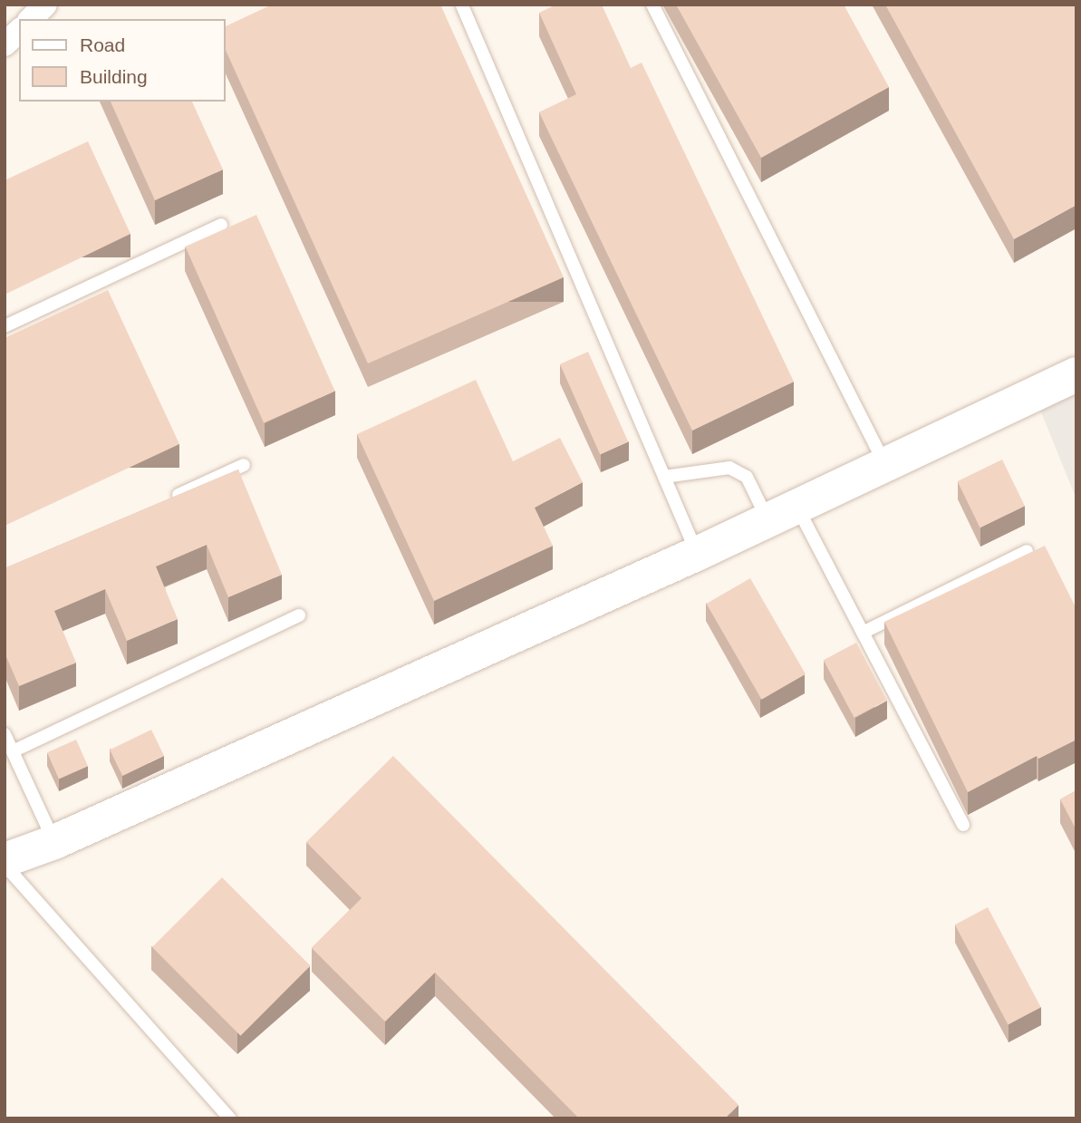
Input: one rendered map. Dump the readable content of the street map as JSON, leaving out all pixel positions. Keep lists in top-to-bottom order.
{
  "legend": ["Road", "Building"]
}
